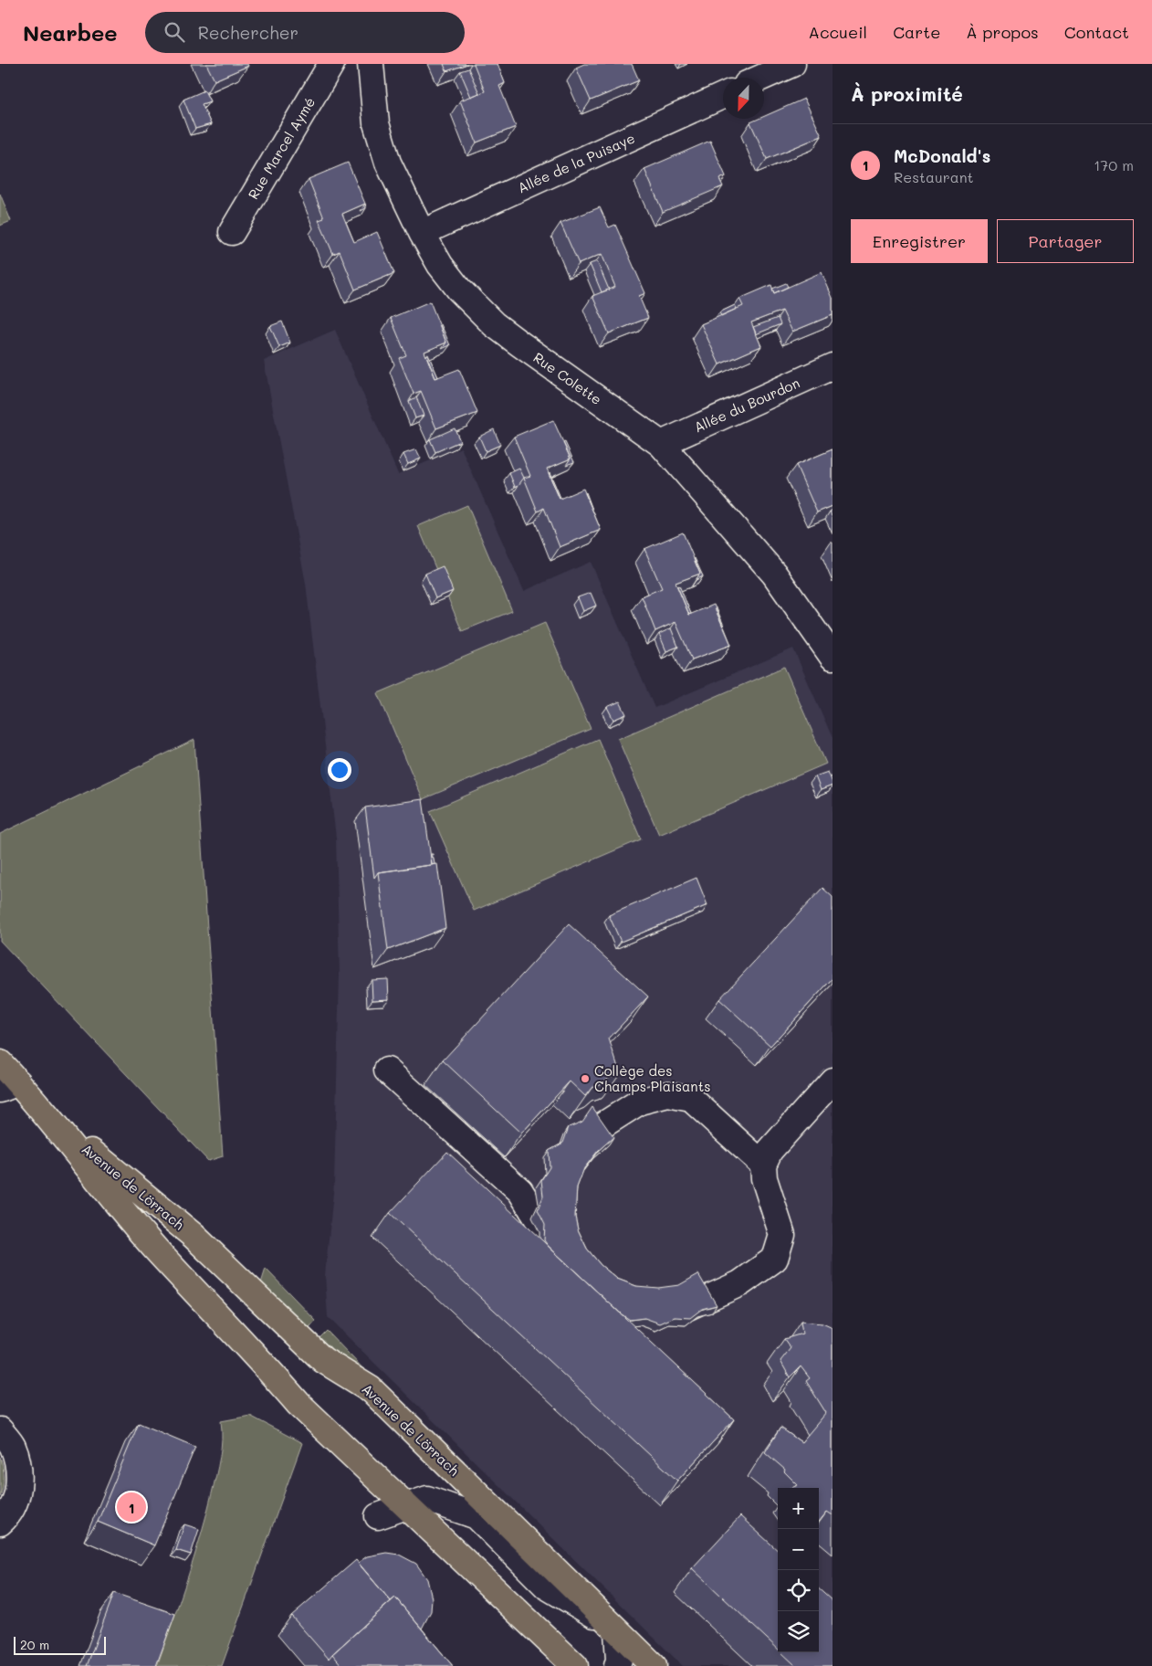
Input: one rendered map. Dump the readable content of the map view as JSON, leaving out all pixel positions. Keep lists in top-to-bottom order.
{
  "streets": {
    "main road": ["Avenue de Lörrach"],
    "street": [
      "Rue Marcel Aymé",
      "Allée de la Puisaye",
      "Rue Colette",
      "Allée du Bourdon"
    ]
  },
  "crossings": [
    ["Allée de la Puisaye", "Rue Colette"],
    ["Rue Colette", "Allée du Bourdon"]
  ],
  "places": ["Collège des Champs Plaisants"],
  "scale_bar": "20 m",
  "north": "bottom",
  "page": {
    "header": "Nearbee",
    "search": "Rechercher",
    "nav": [
      "Accueil",
      "Carte",
      "À propos",
      "Contact"
    ],
    "heading": "À proximité",
    "list": [
      {
        "mark": "1",
        "name": "McDonald's",
        "note": "Restaurant",
        "value": "170 m"
      }
    ],
    "buttons": ["Enregistrer", "Partager"],
    "map_buttons": ["+", "−"],
    "pins": "1",
    "scale": "20 m"
  }
}
